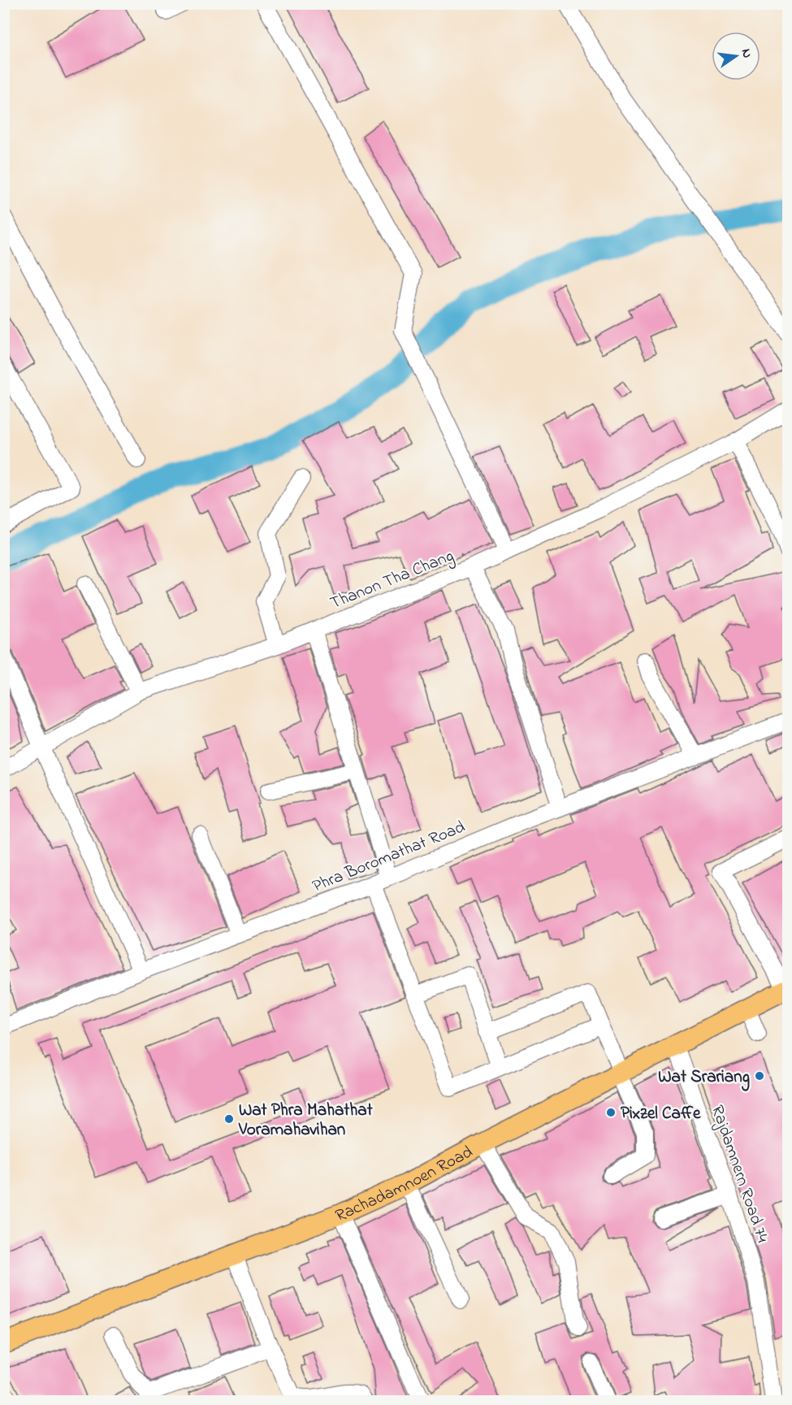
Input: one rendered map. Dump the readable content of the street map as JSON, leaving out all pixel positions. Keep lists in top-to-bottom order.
{
  "streets": {
    "main road": ["Rachadamnoen Road"],
    "street": ["Thanon Tha Chang", "Phra Boromathat Road", "Rajdamnern Road 74"]
  },
  "crossings": [
    ["Rajdamnern Road 74", "Rachadamnoen Road"]
  ],
  "places": ["Wat Srariang", "Pixzel Caffe", "Wat Phra Mahathat Voramahavihan"],
  "north": "right"
}
